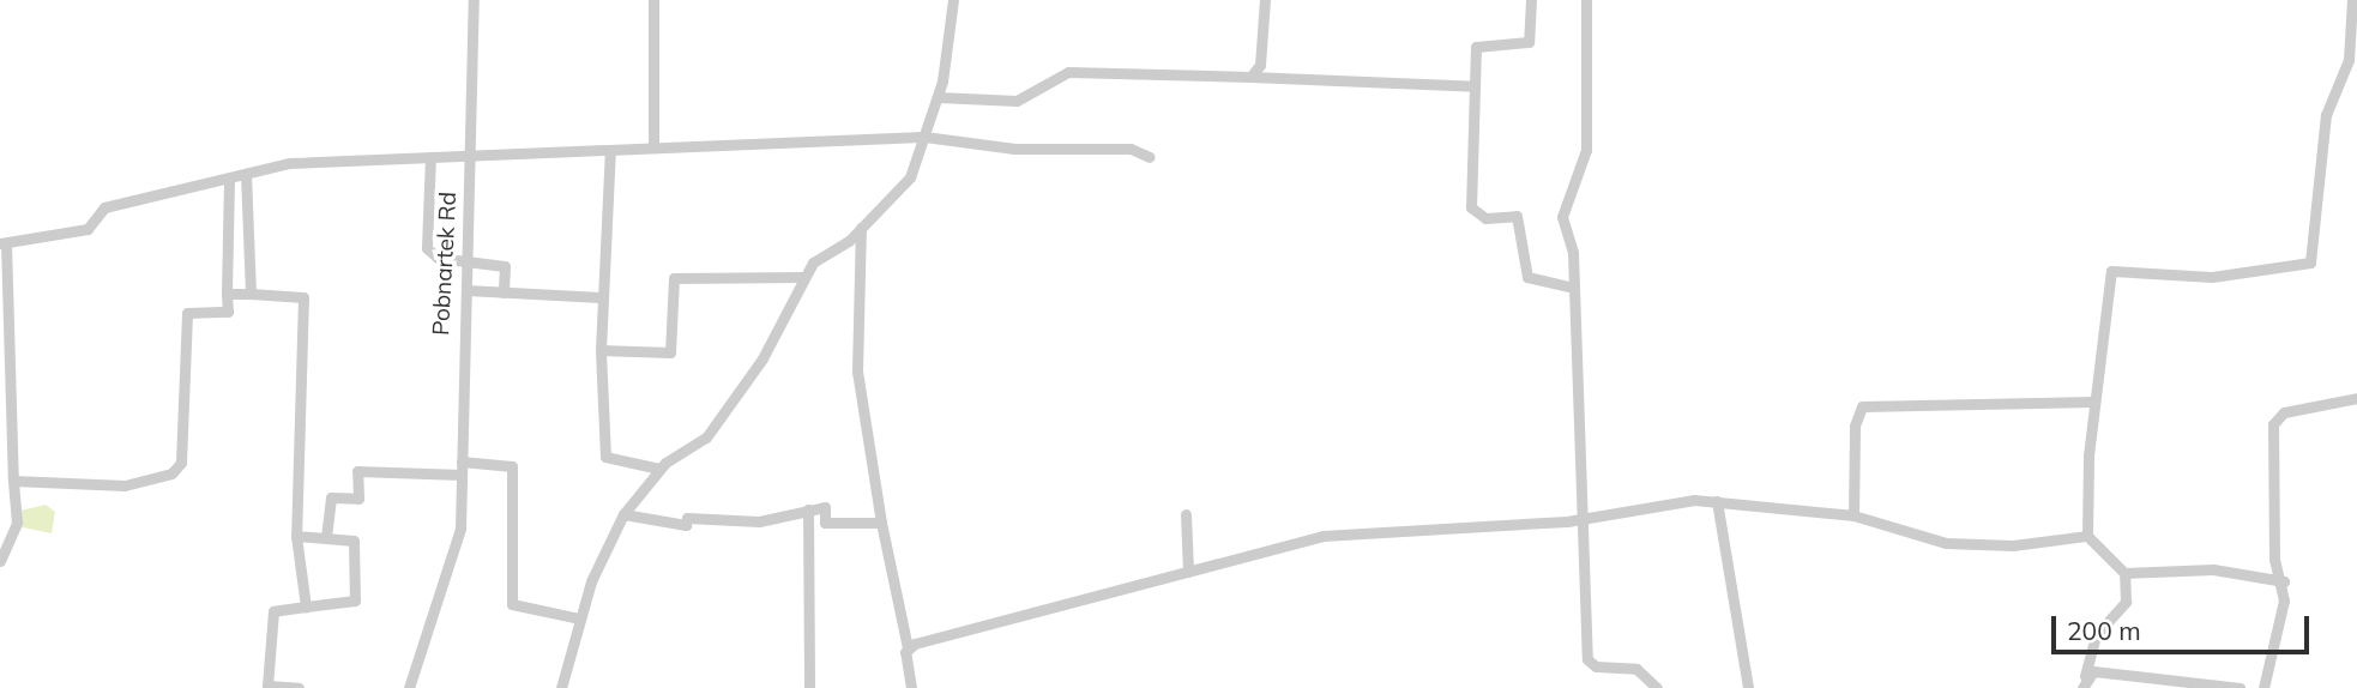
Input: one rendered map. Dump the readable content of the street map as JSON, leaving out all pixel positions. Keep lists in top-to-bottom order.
{
  "streets": {
    "street": ["Pobnartek Rd"]
  },
  "scale_bar": "200 m"
}
